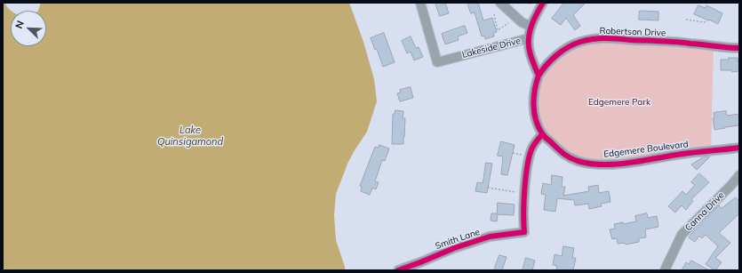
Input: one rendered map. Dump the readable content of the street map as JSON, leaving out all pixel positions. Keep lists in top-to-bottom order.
{
  "streets": {
    "street": [
      "Robertson Drive",
      "Lakeside Drive",
      "Edgemere Boulevard",
      "Canna Drive",
      "Smith Lane"
    ]
  },
  "water": ["Lake Quinsigamond"],
  "parks": ["Edgemere Park"],
  "north": "top left"
}
